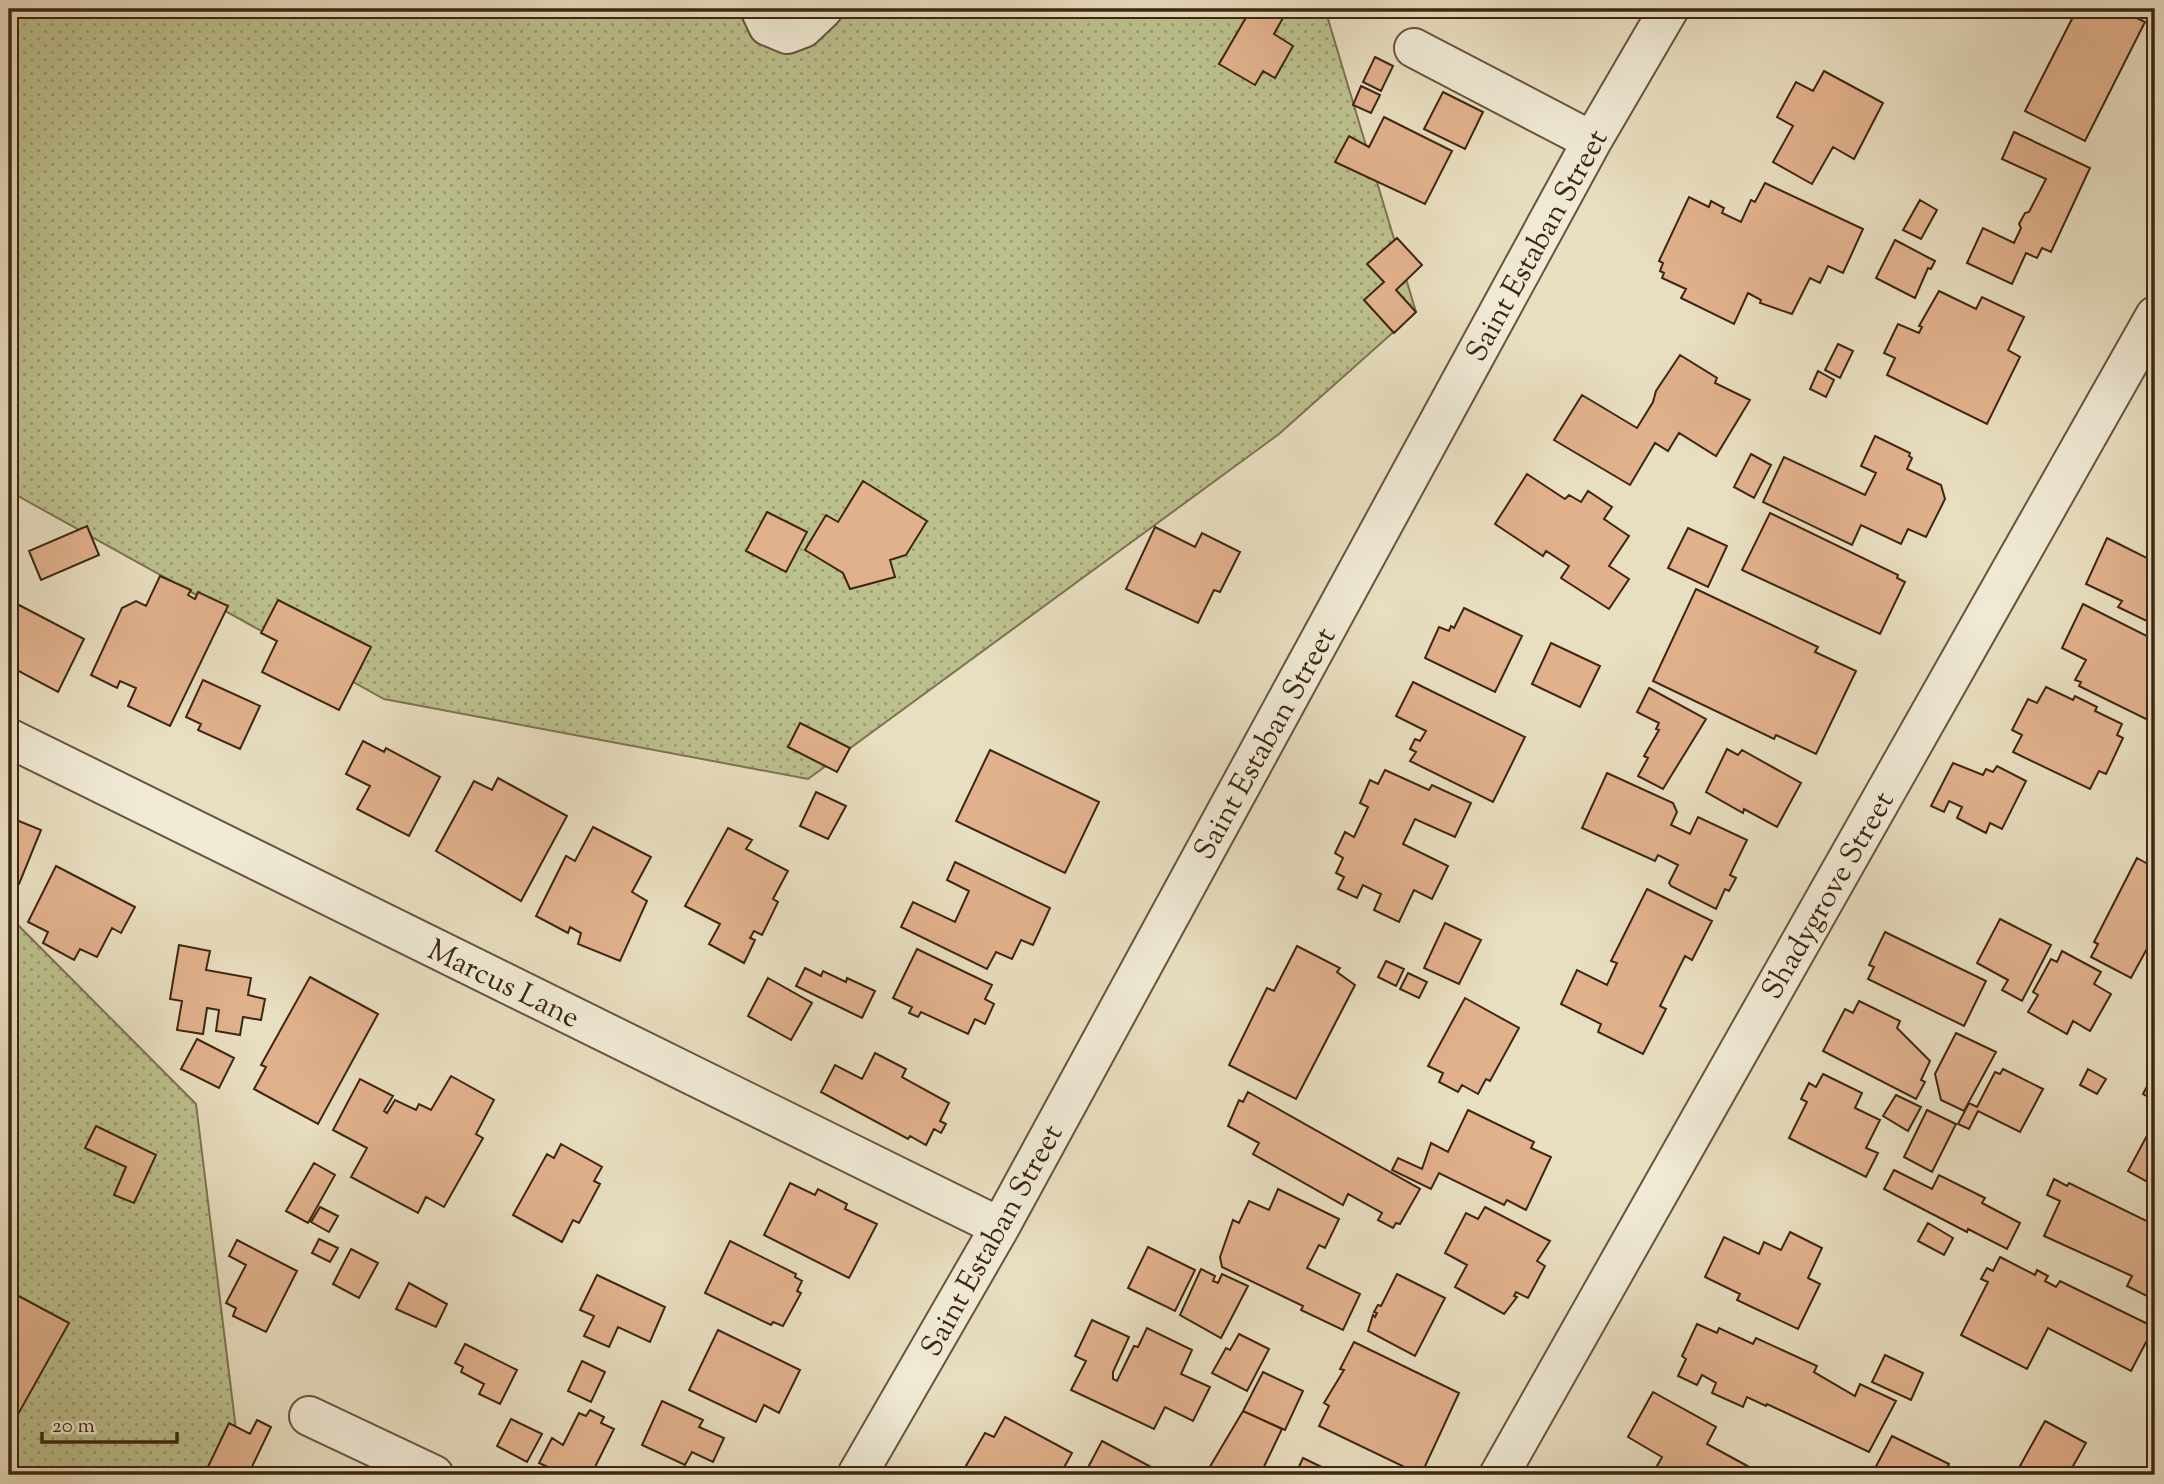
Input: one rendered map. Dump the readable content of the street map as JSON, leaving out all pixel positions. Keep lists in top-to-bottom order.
{
  "streets": {
    "street": ["Saint Estaban Street", "Shadygrove Street", "Marcus Lane"]
  },
  "crossings": [
    ["Saint Estaban Street", "Marcus Lane"]
  ],
  "scale_bar": "20 m"
}
